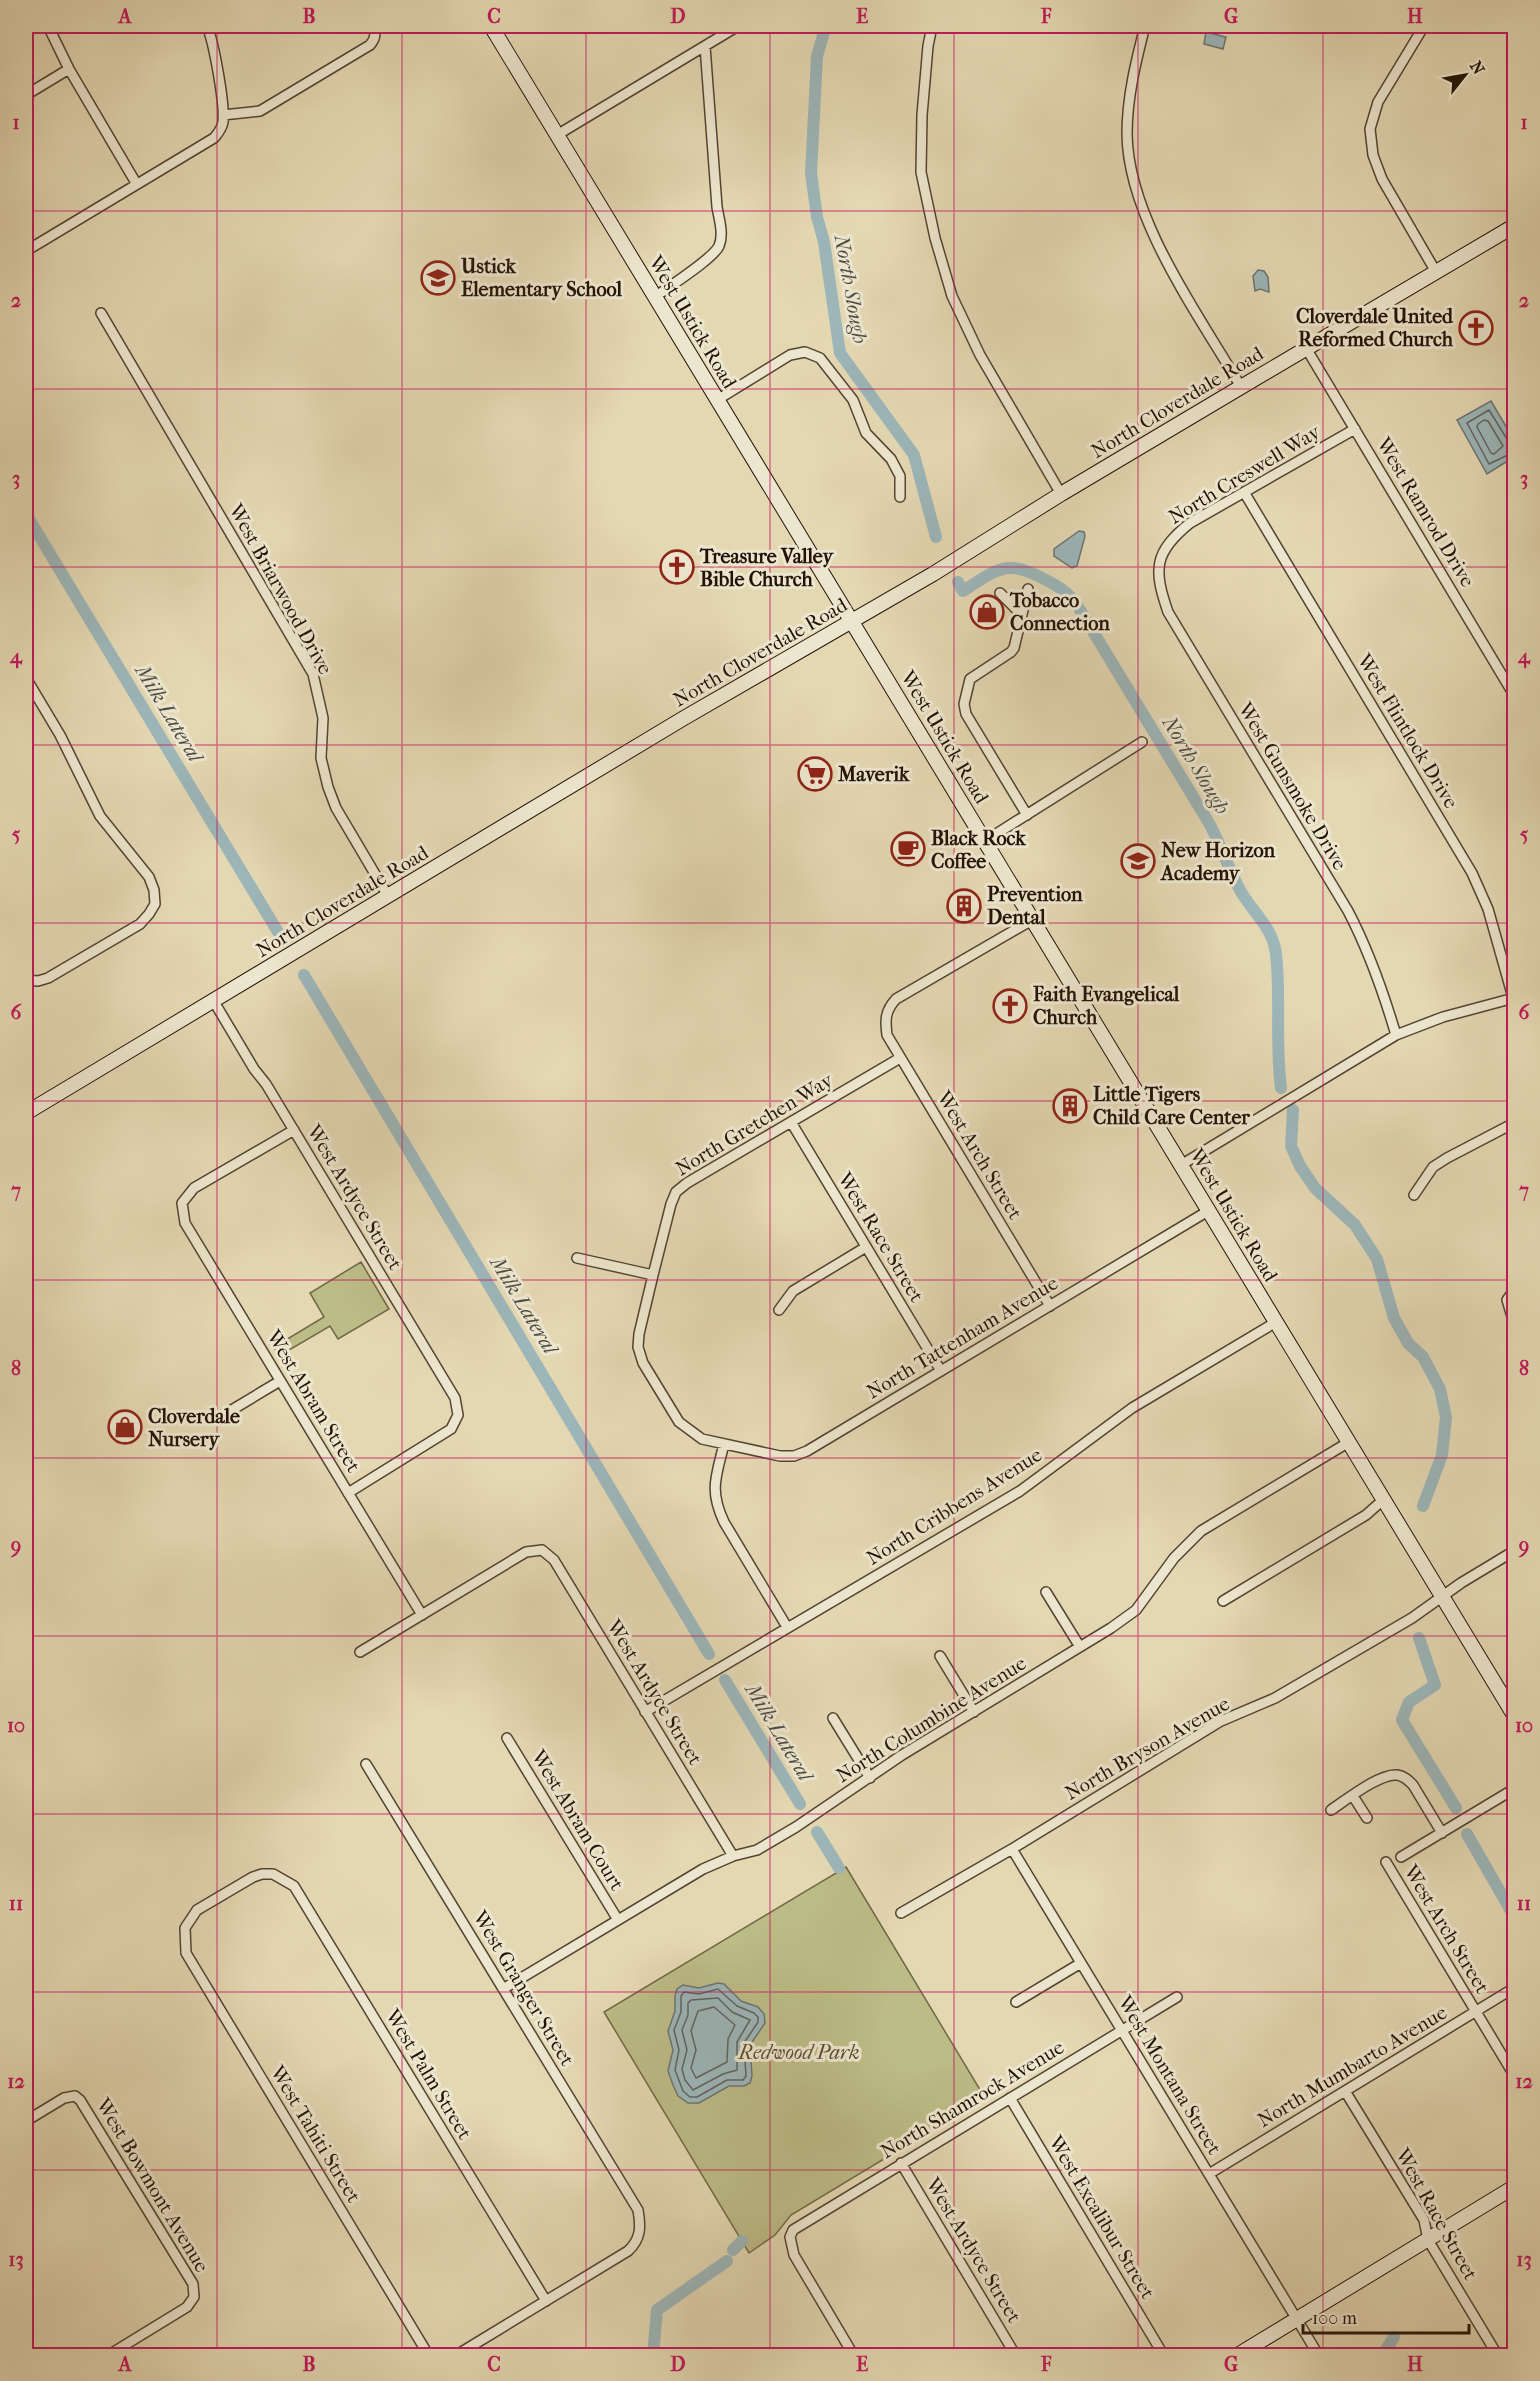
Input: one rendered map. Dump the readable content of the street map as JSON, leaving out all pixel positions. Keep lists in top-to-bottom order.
{
  "streets": {
    "main road": ["West Ustick Road", "North Cloverdale Road"],
    "street": [
      "North Creswell Way",
      "West Ramrod Drive",
      "West Briarwood Drive",
      "West Flintlock Drive",
      "West Gunsmoke Drive",
      "North Gretchen Way",
      "West Arch Street",
      "West Ardyce Street",
      "West Race Street",
      "North Tattenham Avenue",
      "West Abram Street",
      "North Cribbens Avenue",
      "North Columbine Avenue",
      "North Bryson Avenue",
      "West Abram Court",
      "West Granger Street",
      "North Mumbarto Avenue",
      "West Palm Street",
      "West Montana Street",
      "North Shamrock Avenue",
      "West Tahiti Street",
      "West Bowmont Avenue",
      "West Excalibur Street"
    ]
  },
  "crossings": [
    ["West Ustick Road", "North Cloverdale Road"],
    ["West Ustick Road", "West Arch Street"],
    ["West Ustick Road", "North Tattenham Avenue"],
    ["West Ustick Road", "North Cribbens Avenue"],
    ["West Ustick Road", "North Columbine Avenue"],
    ["West Ustick Road", "North Bryson Avenue"],
    ["North Cloverdale Road", "West Ramrod Drive"],
    ["North Cloverdale Road", "West Briarwood Drive"],
    ["North Cloverdale Road", "West Ardyce Street"],
    ["North Creswell Way", "West Ramrod Drive"],
    ["North Creswell Way", "West Flintlock Drive"],
    ["North Creswell Way", "West Gunsmoke Drive"],
    ["North Gretchen Way", "West Arch Street"],
    ["North Gretchen Way", "West Race Street"],
    ["North Gretchen Way", "North Tattenham Avenue"],
    ["West Arch Street", "North Tattenham Avenue"],
    ["West Arch Street", "North Mumbarto Avenue"],
    ["West Ardyce Street", "West Abram Street"],
    ["West Ardyce Street", "North Cribbens Avenue"],
    ["West Ardyce Street", "North Columbine Avenue"],
    ["West Ardyce Street", "North Shamrock Avenue"],
    ["West Race Street", "North Tattenham Avenue"],
    ["West Race Street", "North Mumbarto Avenue"],
    ["North Columbine Avenue", "West Abram Court"],
    ["North Columbine Avenue", "West Granger Street"],
    ["North Bryson Avenue", "West Montana Street"],
    ["West Granger Street", "West Palm Street"],
    ["North Mumbarto Avenue", "West Montana Street"],
    ["West Palm Street", "West Tahiti Street"],
    ["West Montana Street", "North Shamrock Avenue"],
    ["North Shamrock Avenue", "West Excalibur Street"]
  ],
  "water": ["North Slough", "Milk Lateral"],
  "parks": ["Redwood Park"],
  "places": {
    "school or university": ["Ustick Elementary School", "New Horizon Academy"],
    "church": ["Cloverdale United Reformed Church", "Treasure Valley Bible Church", "Faith Evangelical Church"],
    "shop": ["Tobacco Connection", "Cloverdale Nursery"],
    "supermarket": ["Maverik"],
    "cafe": ["Black Rock Coffee"],
    "building": ["Prevention Dental", "Little Tigers Child Care Center"]
  },
  "scale_bar": "100 m",
  "north": "top right",
  "grid": {
    "columns": [
      "A",
      "B",
      "C",
      "D",
      "E",
      "F",
      "G",
      "H"
    ],
    "rows": [
      "1",
      "2",
      "3",
      "4",
      "5",
      "6",
      "7",
      "8",
      "9",
      "10",
      "11",
      "12",
      "13"
    ]
  }
}
